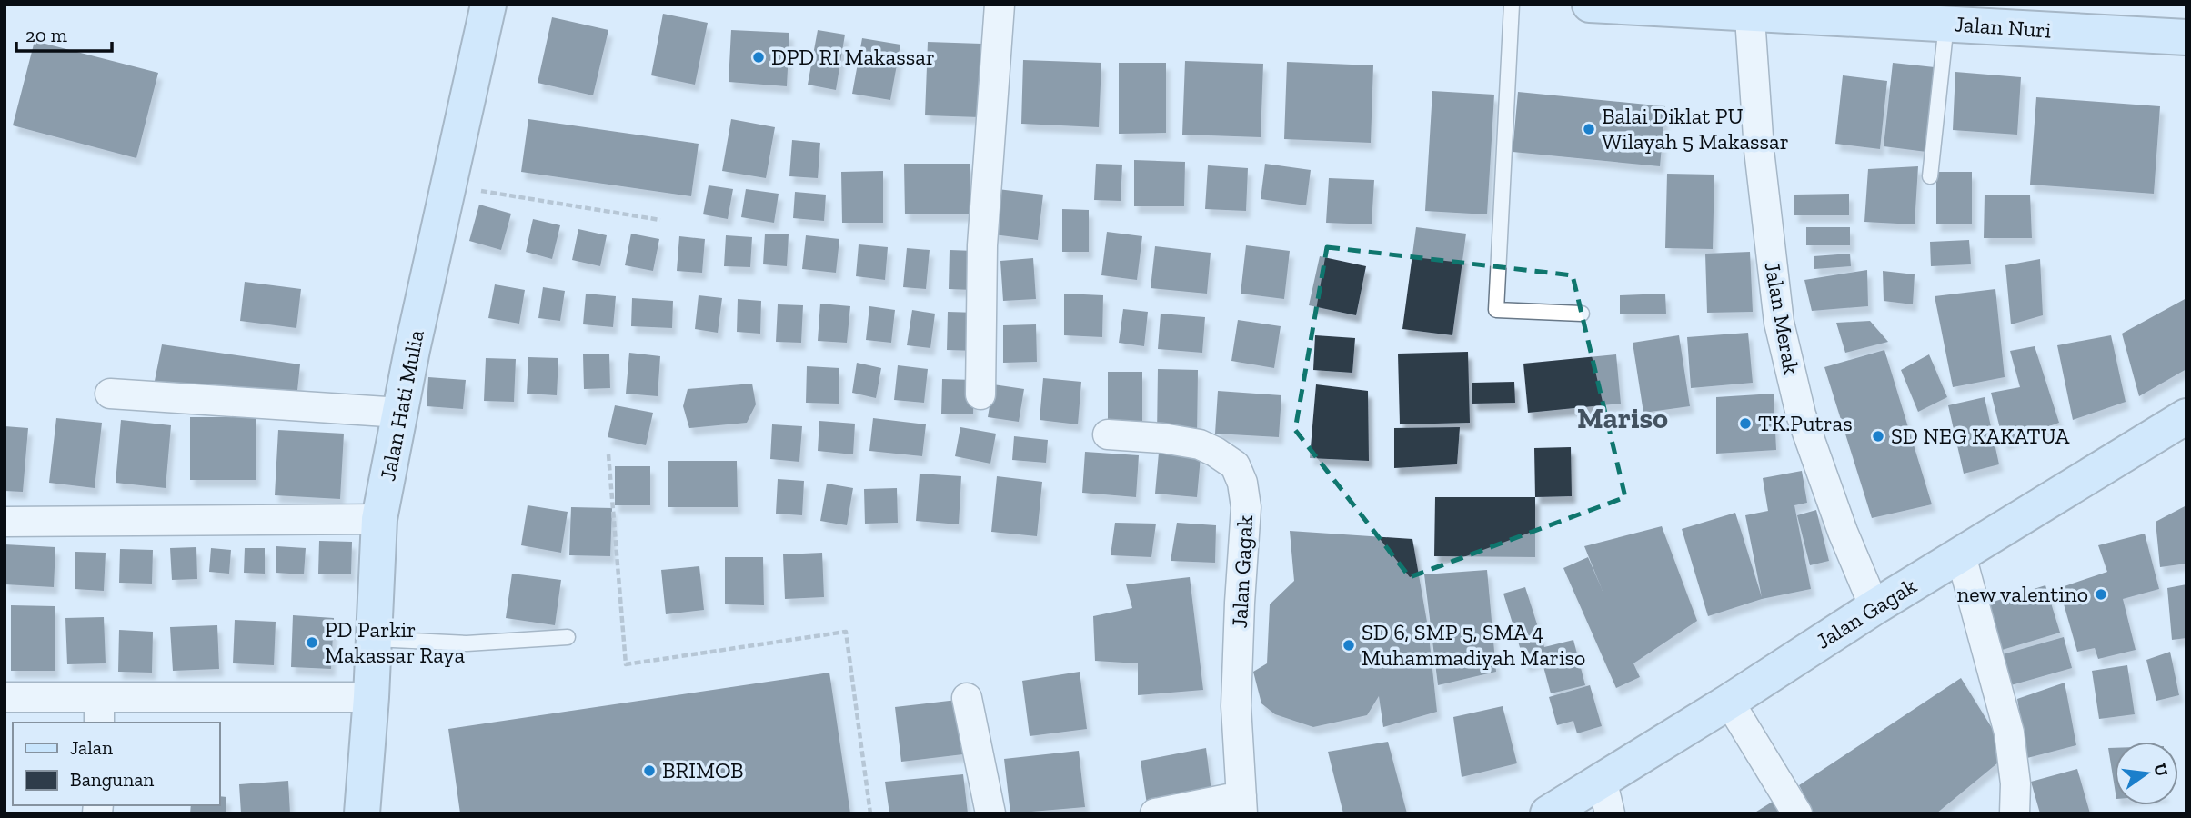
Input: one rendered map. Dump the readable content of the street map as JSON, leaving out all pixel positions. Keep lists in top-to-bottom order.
{
  "streets": {
    "street": [
      "Jalan Nuri",
      "Jalan Merak",
      "Jalan Hati Mulia",
      "Jalan Gagak"
    ]
  },
  "crossings": [
    ["Jalan Nuri", "Jalan Merak"],
    ["Jalan Merak", "Jalan Gagak"]
  ],
  "districts": ["Mariso"],
  "places": [
    "DPD RI Makassar",
    "Balai Diklat PU Wilayah 5 Makassar",
    "TK.Putras",
    "SD NEG KAKATUA",
    "new valentino",
    "PD Parkir Makassar Raya",
    "SD 6, SMP 5, SMA 4 Muhammadiyah Mariso",
    "BRIMOB"
  ],
  "legend": ["Jalan", "Bangunan"],
  "scale_bar": "20 m",
  "north": "right"
}
